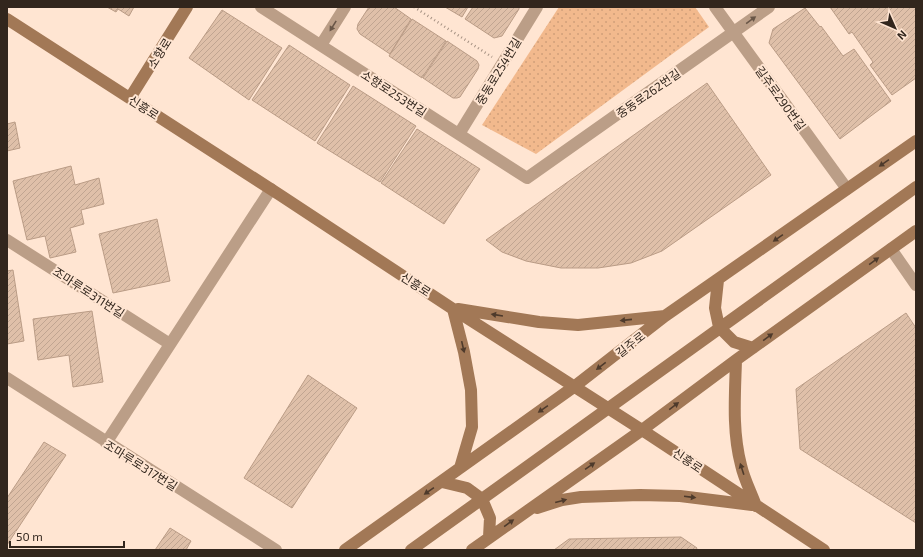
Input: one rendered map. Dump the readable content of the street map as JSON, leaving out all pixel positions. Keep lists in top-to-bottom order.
{
  "streets": {
    "street": [
      "소향로",
      "중동로254번길",
      "소향로253번길",
      "중동로262번길",
      "길주로290번길",
      "신흥로",
      "조마루로311번길",
      "길주로",
      "조마루로317번길"
    ]
  },
  "crossings": [
    ["소향로", "신흥로"],
    ["중동로254번길", "소향로253번길"],
    ["소향로253번길", "중동로262번길"],
    ["중동로262번길", "길주로290번길"],
    ["길주로290번길", "길주로"],
    ["신흥로", "길주로"]
  ],
  "scale_bar": "50 m",
  "north": "bottom right"
}
